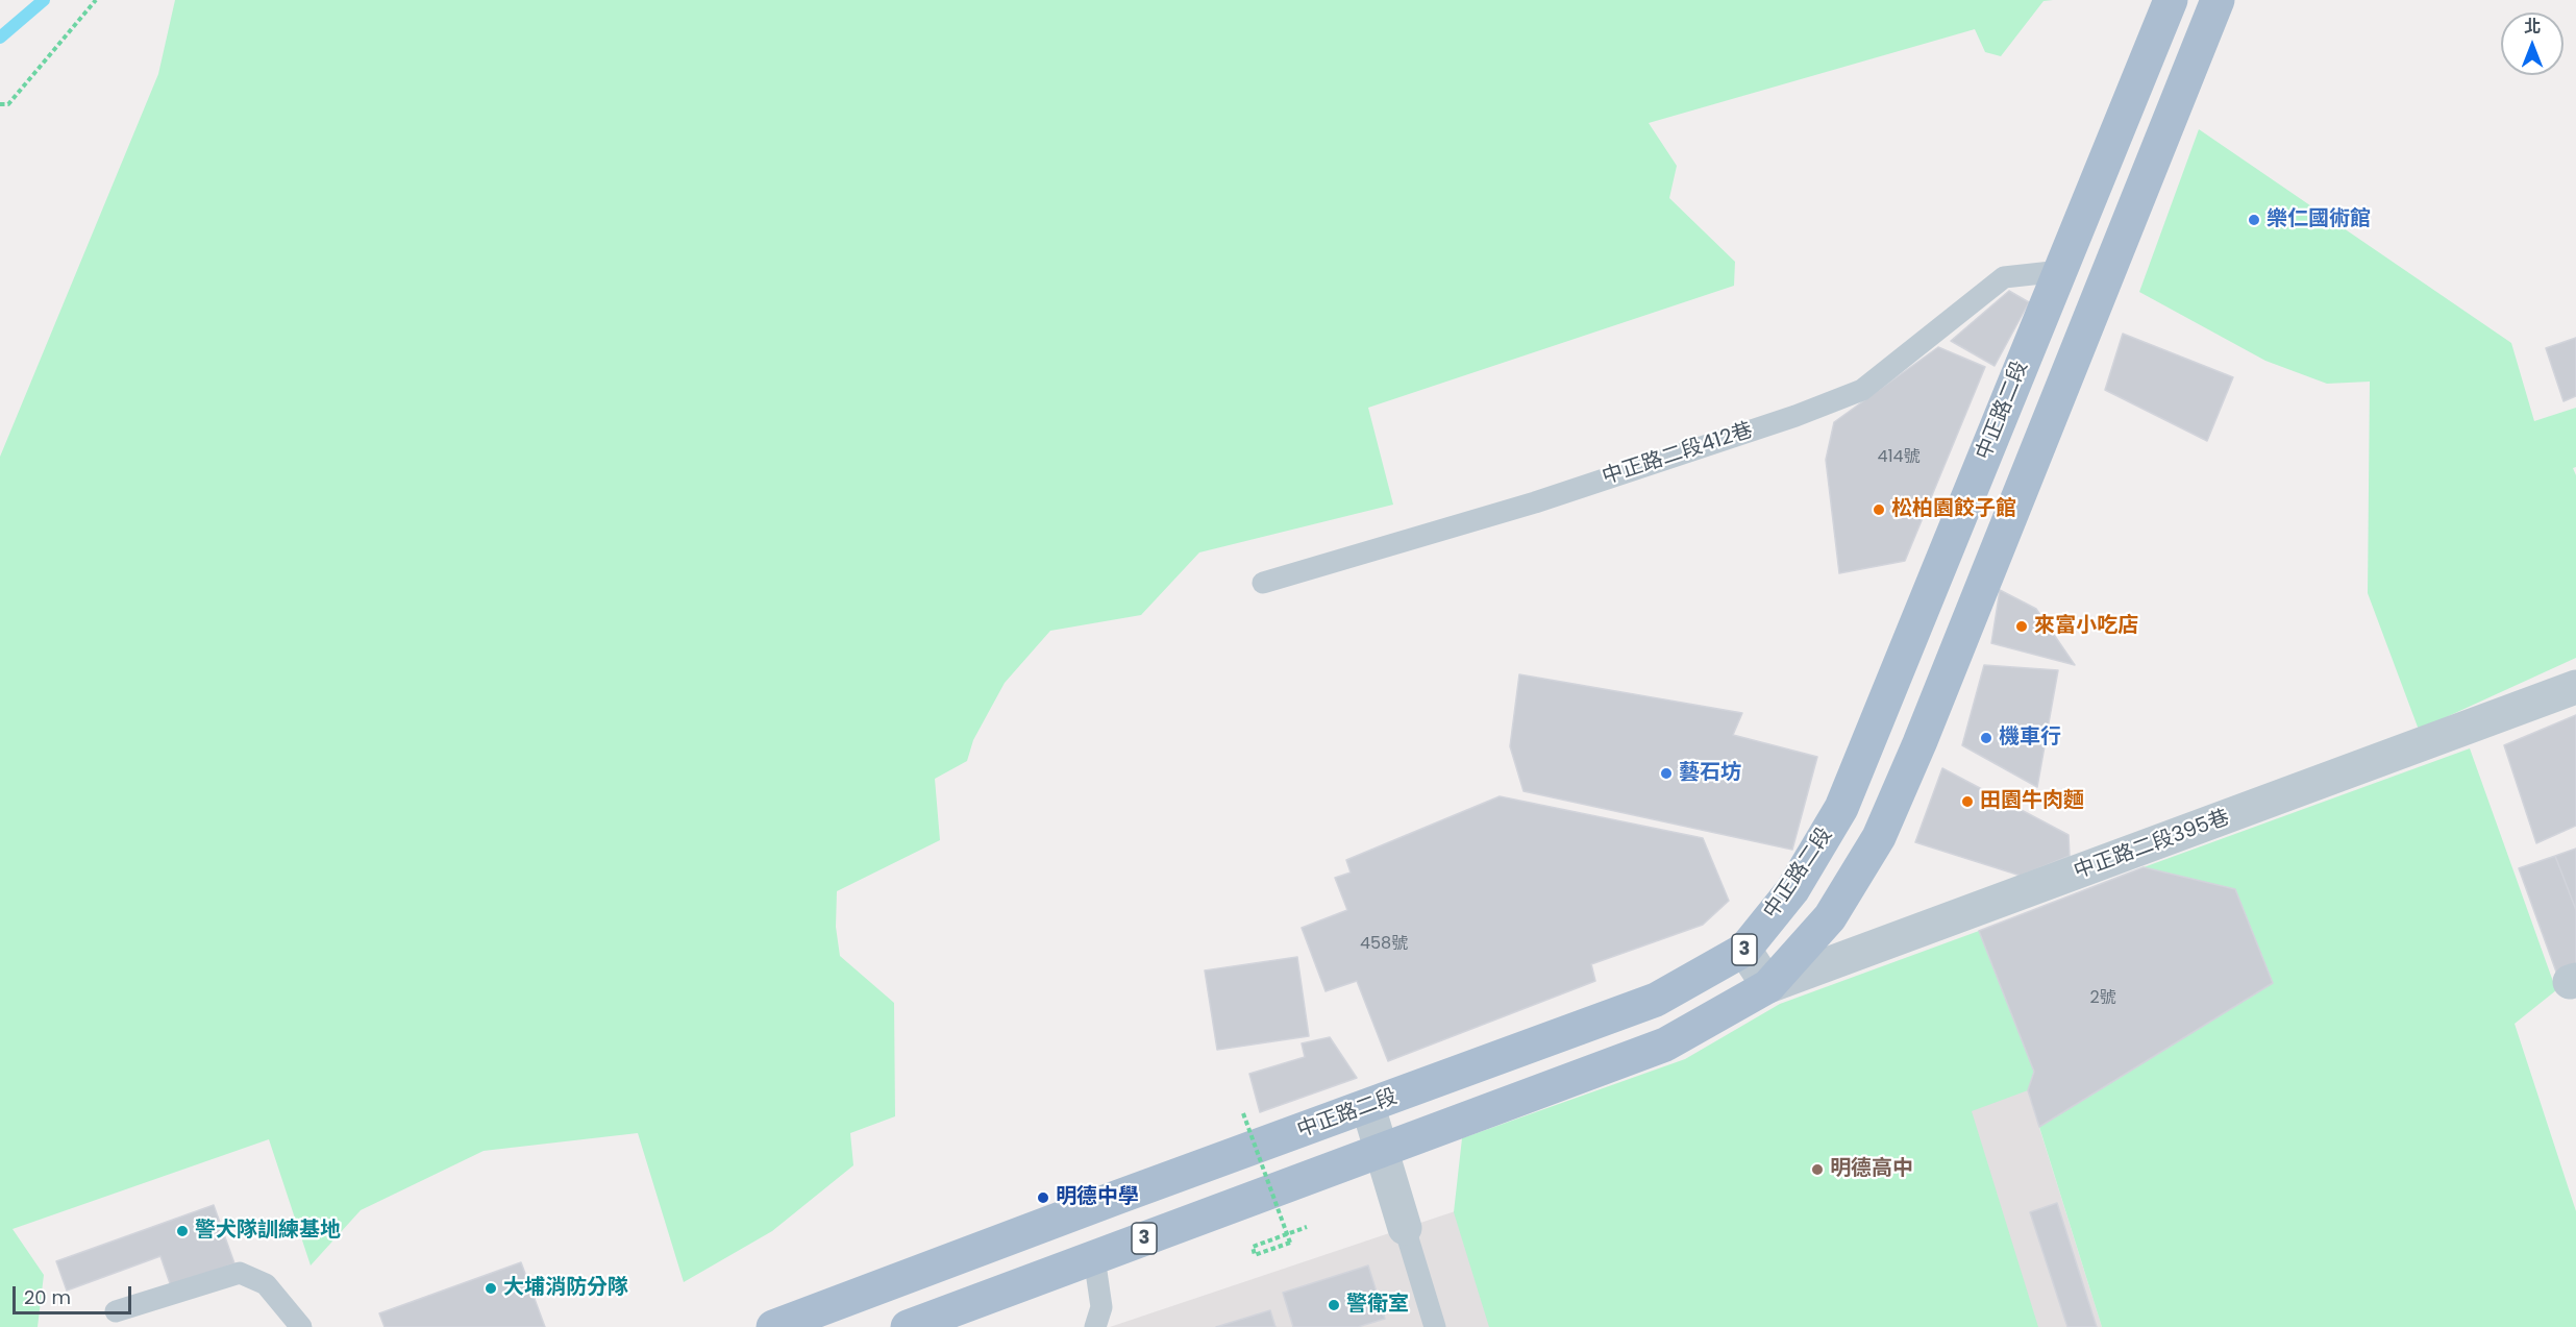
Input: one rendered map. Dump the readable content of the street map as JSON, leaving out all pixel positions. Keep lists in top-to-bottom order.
{
  "streets": {
    "main road": ["中正路二段", "3"],
    "street": ["中正路二段395巷"],
    "lane": ["中正路二段412巷"]
  },
  "crossings": [
    ["中正路二段", "中正路二段412巷"],
    ["中正路二段395巷", "3"]
  ],
  "places": [
    "樂仁國術館",
    "松柏園餃子館",
    "來富小吃店",
    "機車行",
    "藝石坊",
    "田園牛肉麵",
    "明德高中",
    "明德中學",
    "警犬隊訓練基地",
    "大埔消防分隊",
    "警衛室"
  ],
  "house_numbers": ["414號", "458號", "2號"],
  "scale_bar": "20 m",
  "north": "top"
}
